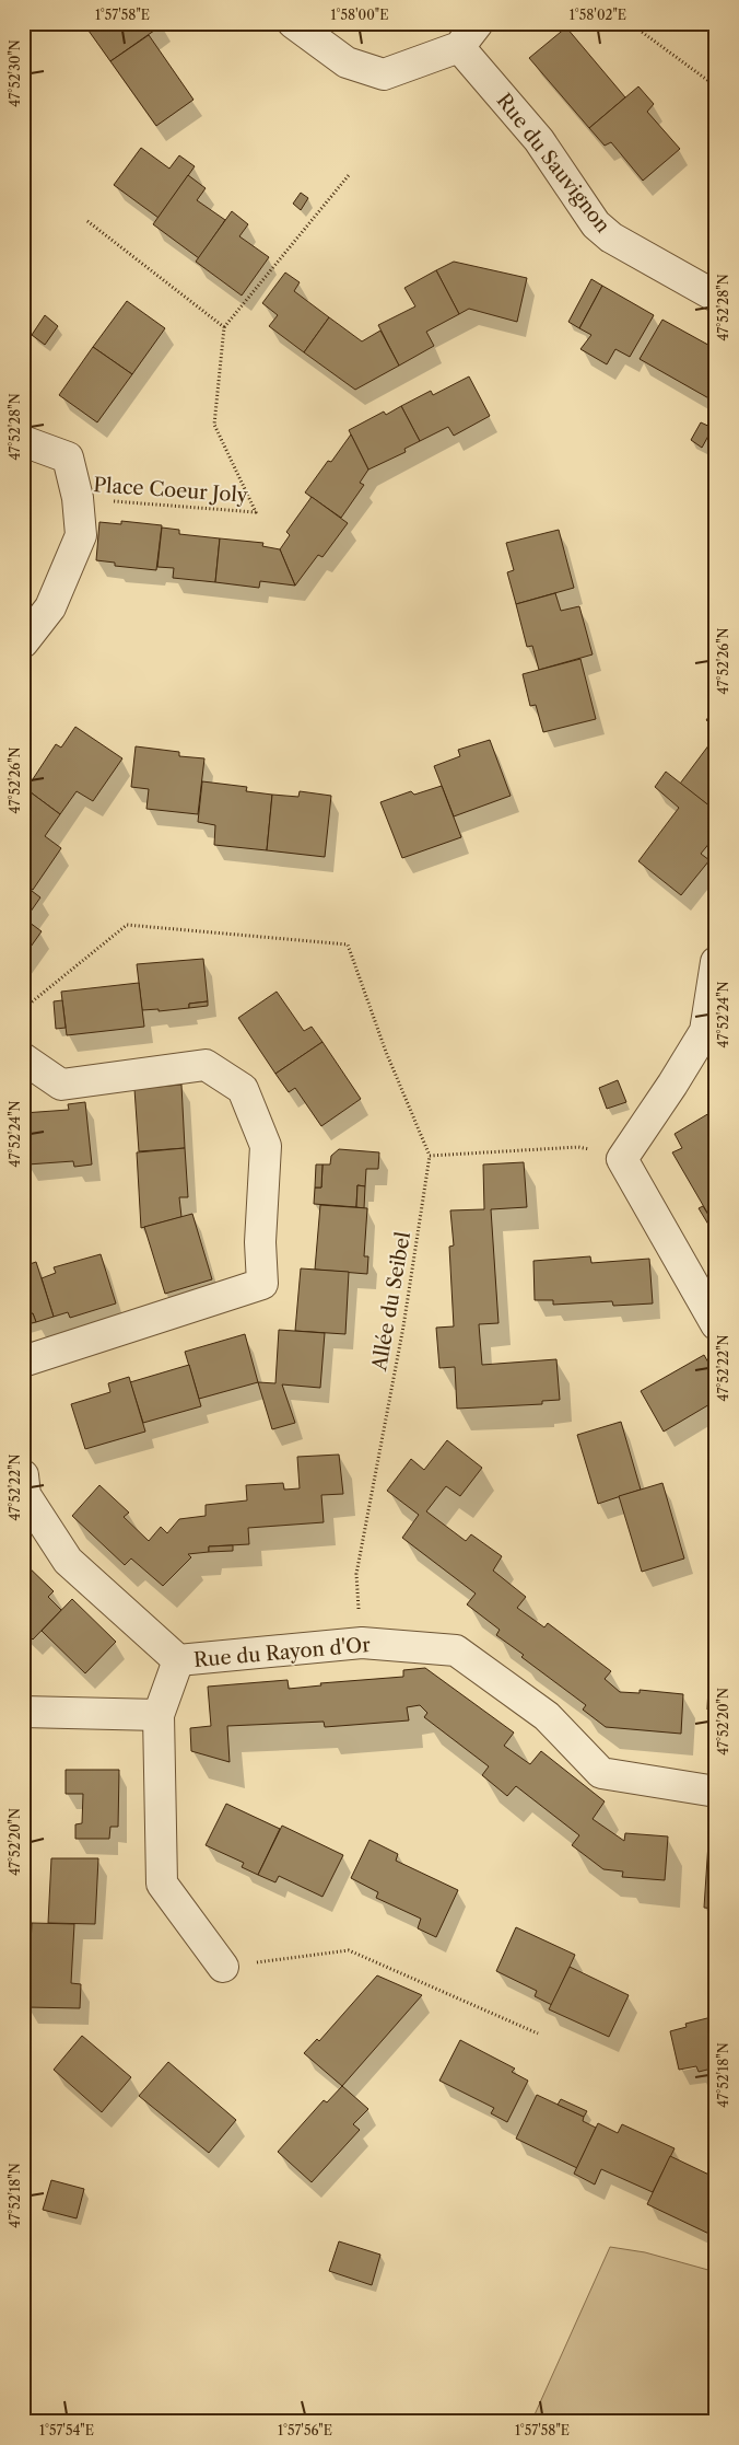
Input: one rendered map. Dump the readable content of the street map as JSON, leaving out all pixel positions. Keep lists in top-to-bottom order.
{
  "streets": {
    "street": ["Rue du Sauvignon", "Rue du Rayon d'Or"],
    "path": ["Place Coeur Joly", "Allée du Seibel"]
  },
  "crossings": [
    ["Allée du Seibel", "Rue du Rayon d'Or"]
  ],
  "coordinates": [
    "1°57'58\"E",
    "1°58'00\"E",
    "1°58'02\"E",
    "47°52'30\"N",
    "47°52'28\"N",
    "47°52'26\"N",
    "47°52'24\"N",
    "47°52'22\"N",
    "47°52'20\"N",
    "47°52'18\"N",
    "1°57'54\"E",
    "1°57'56\"E"
  ]
}
